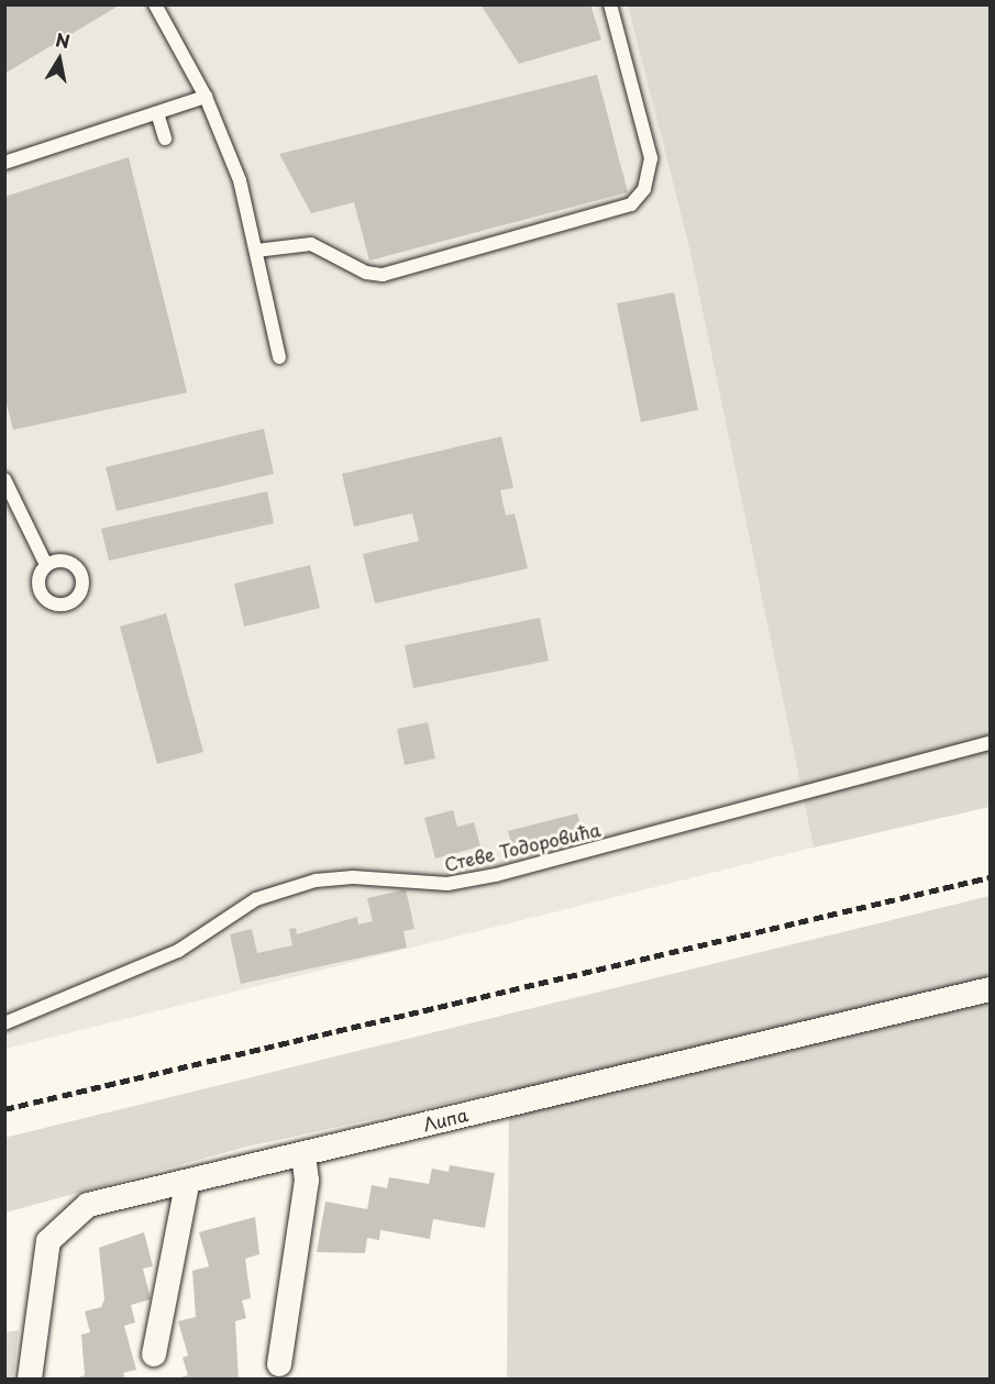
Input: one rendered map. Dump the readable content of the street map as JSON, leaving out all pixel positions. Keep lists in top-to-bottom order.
{
  "streets": {
    "street": ["Липа"],
    "lane": ["Стеве Тодоровића"]
  },
  "north": "top"
}
